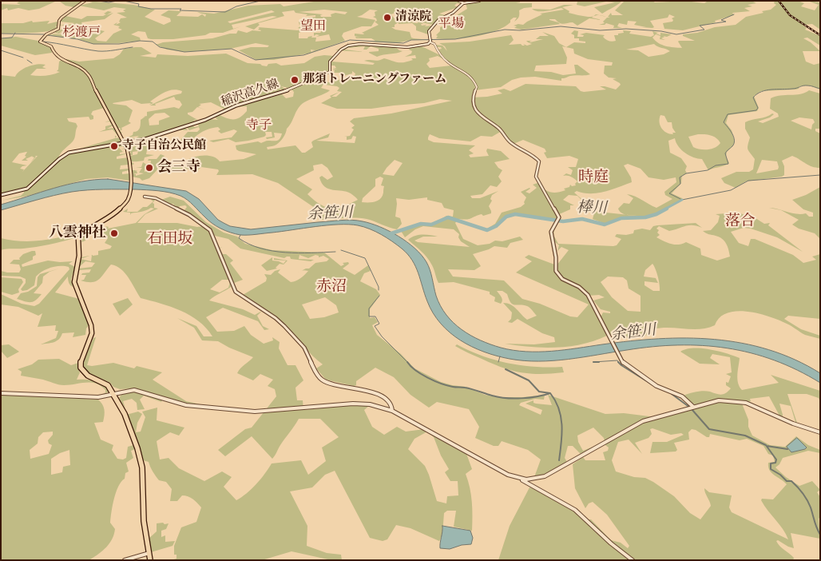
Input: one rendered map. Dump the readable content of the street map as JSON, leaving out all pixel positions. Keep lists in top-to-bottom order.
{
  "streets": {
    "main road": ["稲沢高久線"]
  },
  "districts": [
    "平場",
    "望田",
    "杉渡戸",
    "寺子",
    "時庭",
    "落合",
    "石田坂",
    "赤沼"
  ],
  "water": ["棒川", "余笹川"],
  "places": [
    "清涼院",
    "那須トレーニングファーム",
    "寺子自治公民館",
    "会三寺",
    "八雲神社"
  ]
}
